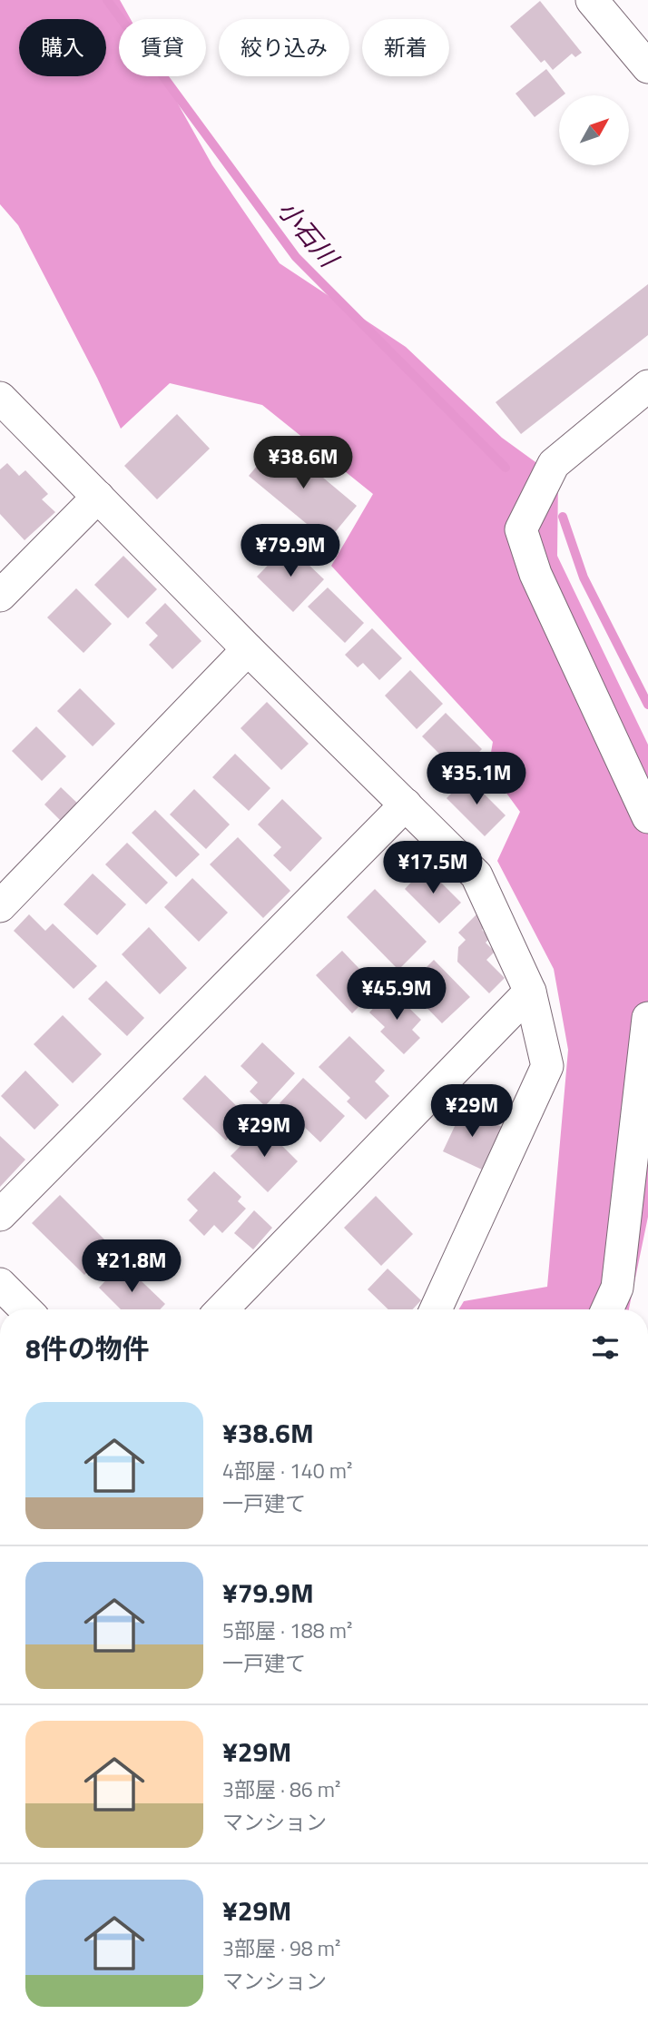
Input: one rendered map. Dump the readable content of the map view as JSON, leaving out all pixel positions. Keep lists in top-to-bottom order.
{
  "water": ["小石川"],
  "north": "top right",
  "page": {
    "chip": [
      "購入",
      "賃貸",
      "絞り込み",
      "新着"
    ],
    "price": [
      "¥38.6M",
      "¥79.9M",
      "¥35.1M",
      "¥17.5M",
      "¥45.9M",
      "¥29M",
      "¥29M",
      "¥21.8M"
    ],
    "heading": "8件の物件",
    "list": [
      {
        "name": "¥38.6M",
        "note": "4部屋 · 140 m² · 一戸建て"
      },
      {
        "name": "¥79.9M",
        "note": "5部屋 · 188 m² · 一戸建て"
      },
      {
        "name": "¥29M",
        "note": "3部屋 · 86 m² · マンション"
      },
      {
        "name": "¥29M",
        "note": "3部屋 · 98 m² · マンション"
      }
    ]
  }
}
